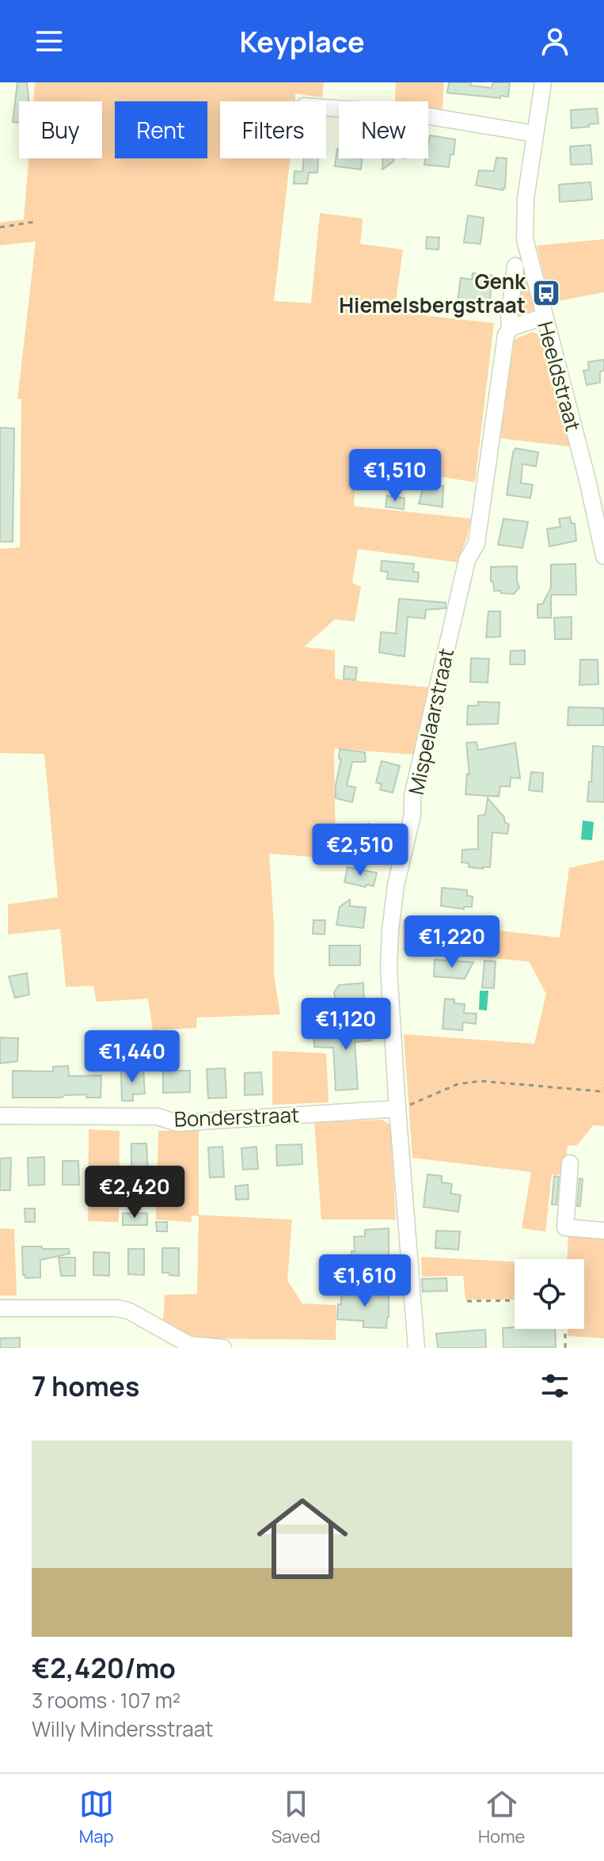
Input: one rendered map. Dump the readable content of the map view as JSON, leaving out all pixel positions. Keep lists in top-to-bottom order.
{
  "streets": {
    "street": ["Heeldstraat", "Mispelaarstraat", "Bonderstraat"]
  },
  "crossings": [
    ["Mispelaarstraat", "Bonderstraat"]
  ],
  "places": {
    "bus stop": ["Genk Hiemelsbergstraat"]
  },
  "page": {
    "header": "Keyplace",
    "chip": [
      "Buy",
      "Rent",
      "Filters",
      "New"
    ],
    "price": [
      "€1,510",
      "€2,510",
      "€1,220",
      "€1,120",
      "€1,440",
      "€2,420",
      "€1,610"
    ],
    "heading": "7 homes",
    "list": [
      {
        "name": "€2,420/mo",
        "note": "3 rooms · 107 m² · Willy Mindersstraat"
      }
    ],
    "tabs": ["Map", "Saved", "Home"]
  }
}
